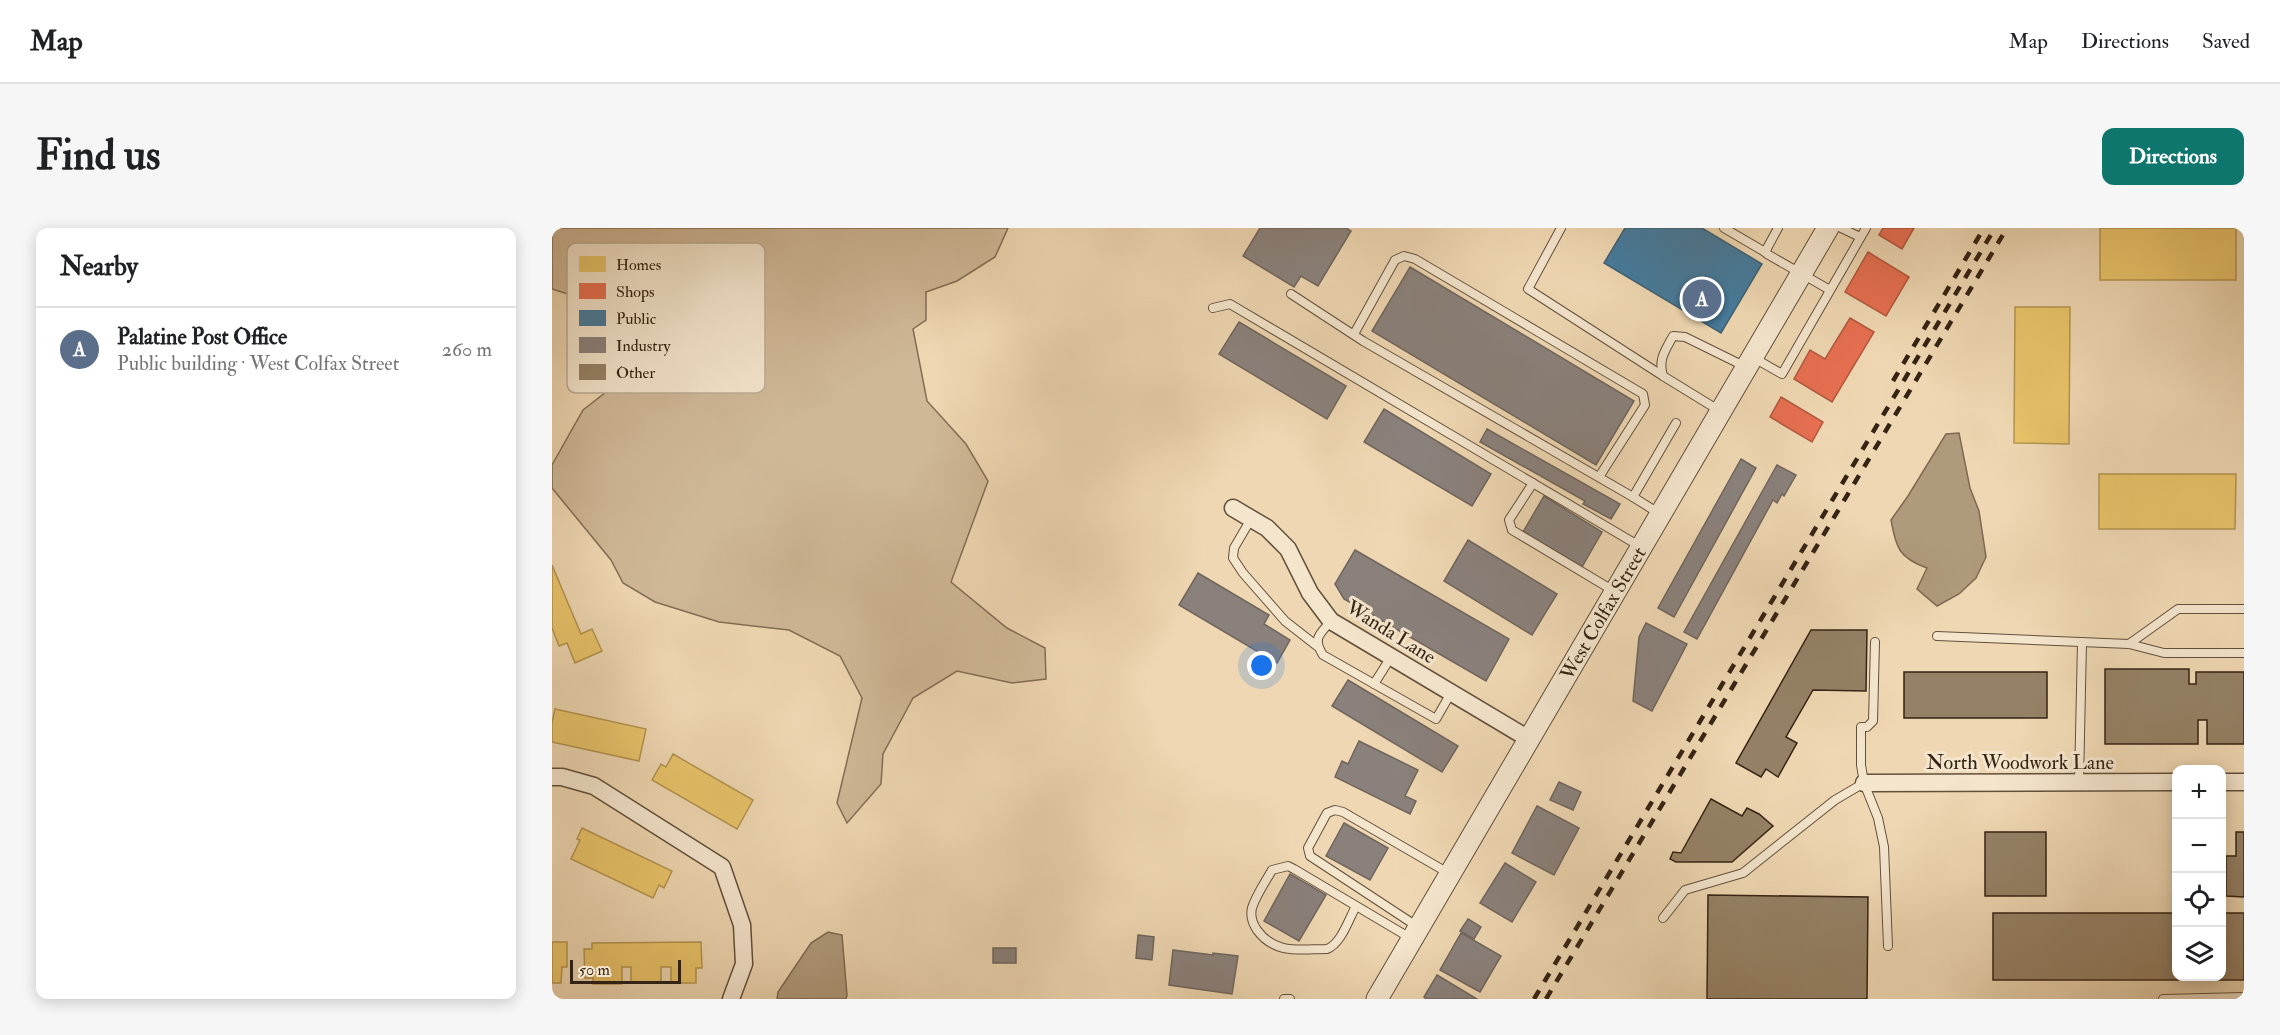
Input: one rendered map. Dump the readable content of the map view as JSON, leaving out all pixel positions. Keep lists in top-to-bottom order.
{
  "streets": {
    "street": ["West Colfax Street", "Wanda Lane", "North Woodwork Lane"]
  },
  "crossings": [
    ["West Colfax Street", "Wanda Lane"]
  ],
  "legend": [
    "Homes",
    "Shops",
    "Public",
    "Industry",
    "Other"
  ],
  "scale_bar": "50 m",
  "page": {
    "header": "Map",
    "nav": ["Map", "Directions", "Saved"],
    "buttons": "Directions",
    "title": "Find us",
    "heading": "Nearby",
    "pins": "A",
    "list": [
      {
        "mark": "A",
        "name": "Palatine Post Office",
        "note": "Public building · West Colfax Street",
        "value": "260 m"
      }
    ],
    "map_buttons": ["+", "−"],
    "scale": "50 m"
  }
}
